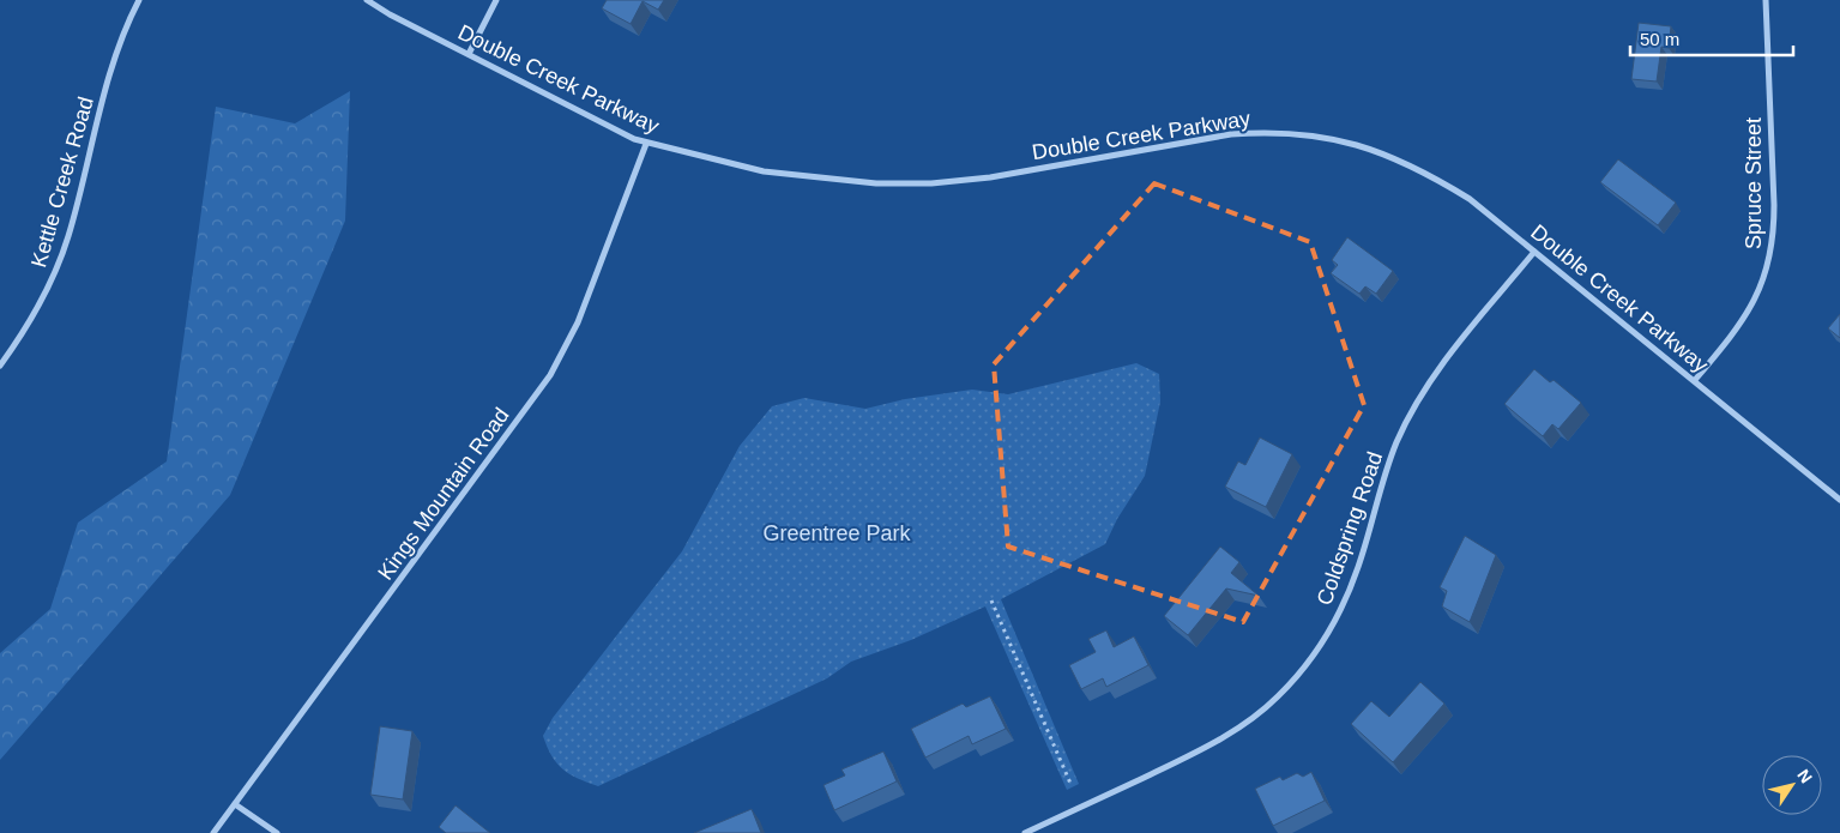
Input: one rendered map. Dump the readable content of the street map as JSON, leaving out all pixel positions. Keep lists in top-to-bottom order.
{
  "streets": {
    "street": [
      "Double Creek Parkway",
      "Kettle Creek Road",
      "Spruce Street",
      "Kings Mountain Road",
      "Coldspring Road"
    ]
  },
  "crossings": [
    ["Double Creek Parkway", "Spruce Street"],
    ["Double Creek Parkway", "Kings Mountain Road"],
    ["Double Creek Parkway", "Coldspring Road"]
  ],
  "parks": ["Greentree Park"],
  "scale_bar": "50 m",
  "north": "top right"
}
